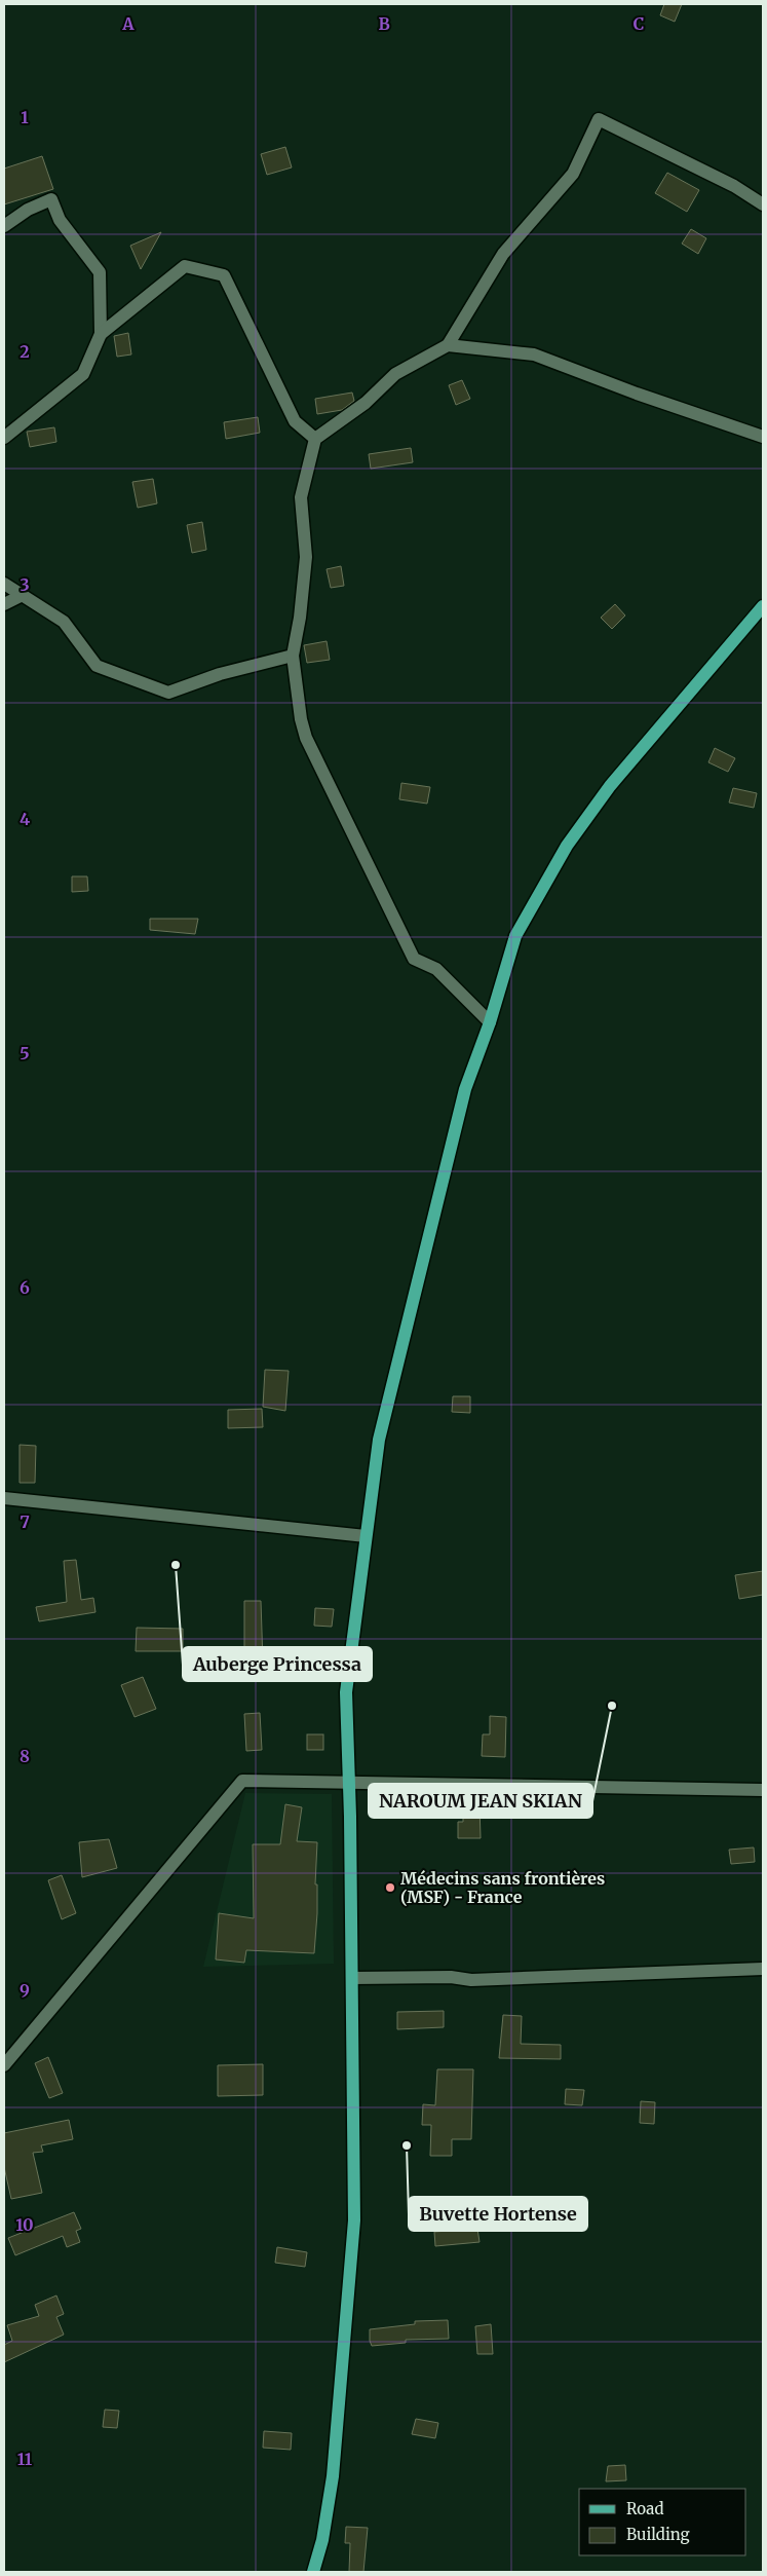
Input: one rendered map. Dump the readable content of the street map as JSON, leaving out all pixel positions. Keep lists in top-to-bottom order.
{
  "places": [
    "Auberge Princessa",
    "NAROUM JEAN SKIAN",
    "Médecins sans frontières (MSF) - France",
    "Buvette Hortense"
  ],
  "legend": ["Road", "Building"],
  "grid": {
    "columns": ["A", "B", "C"],
    "rows": [
      "1",
      "2",
      "3",
      "4",
      "5",
      "6",
      "7",
      "8",
      "9",
      "10",
      "11"
    ]
  }
}
